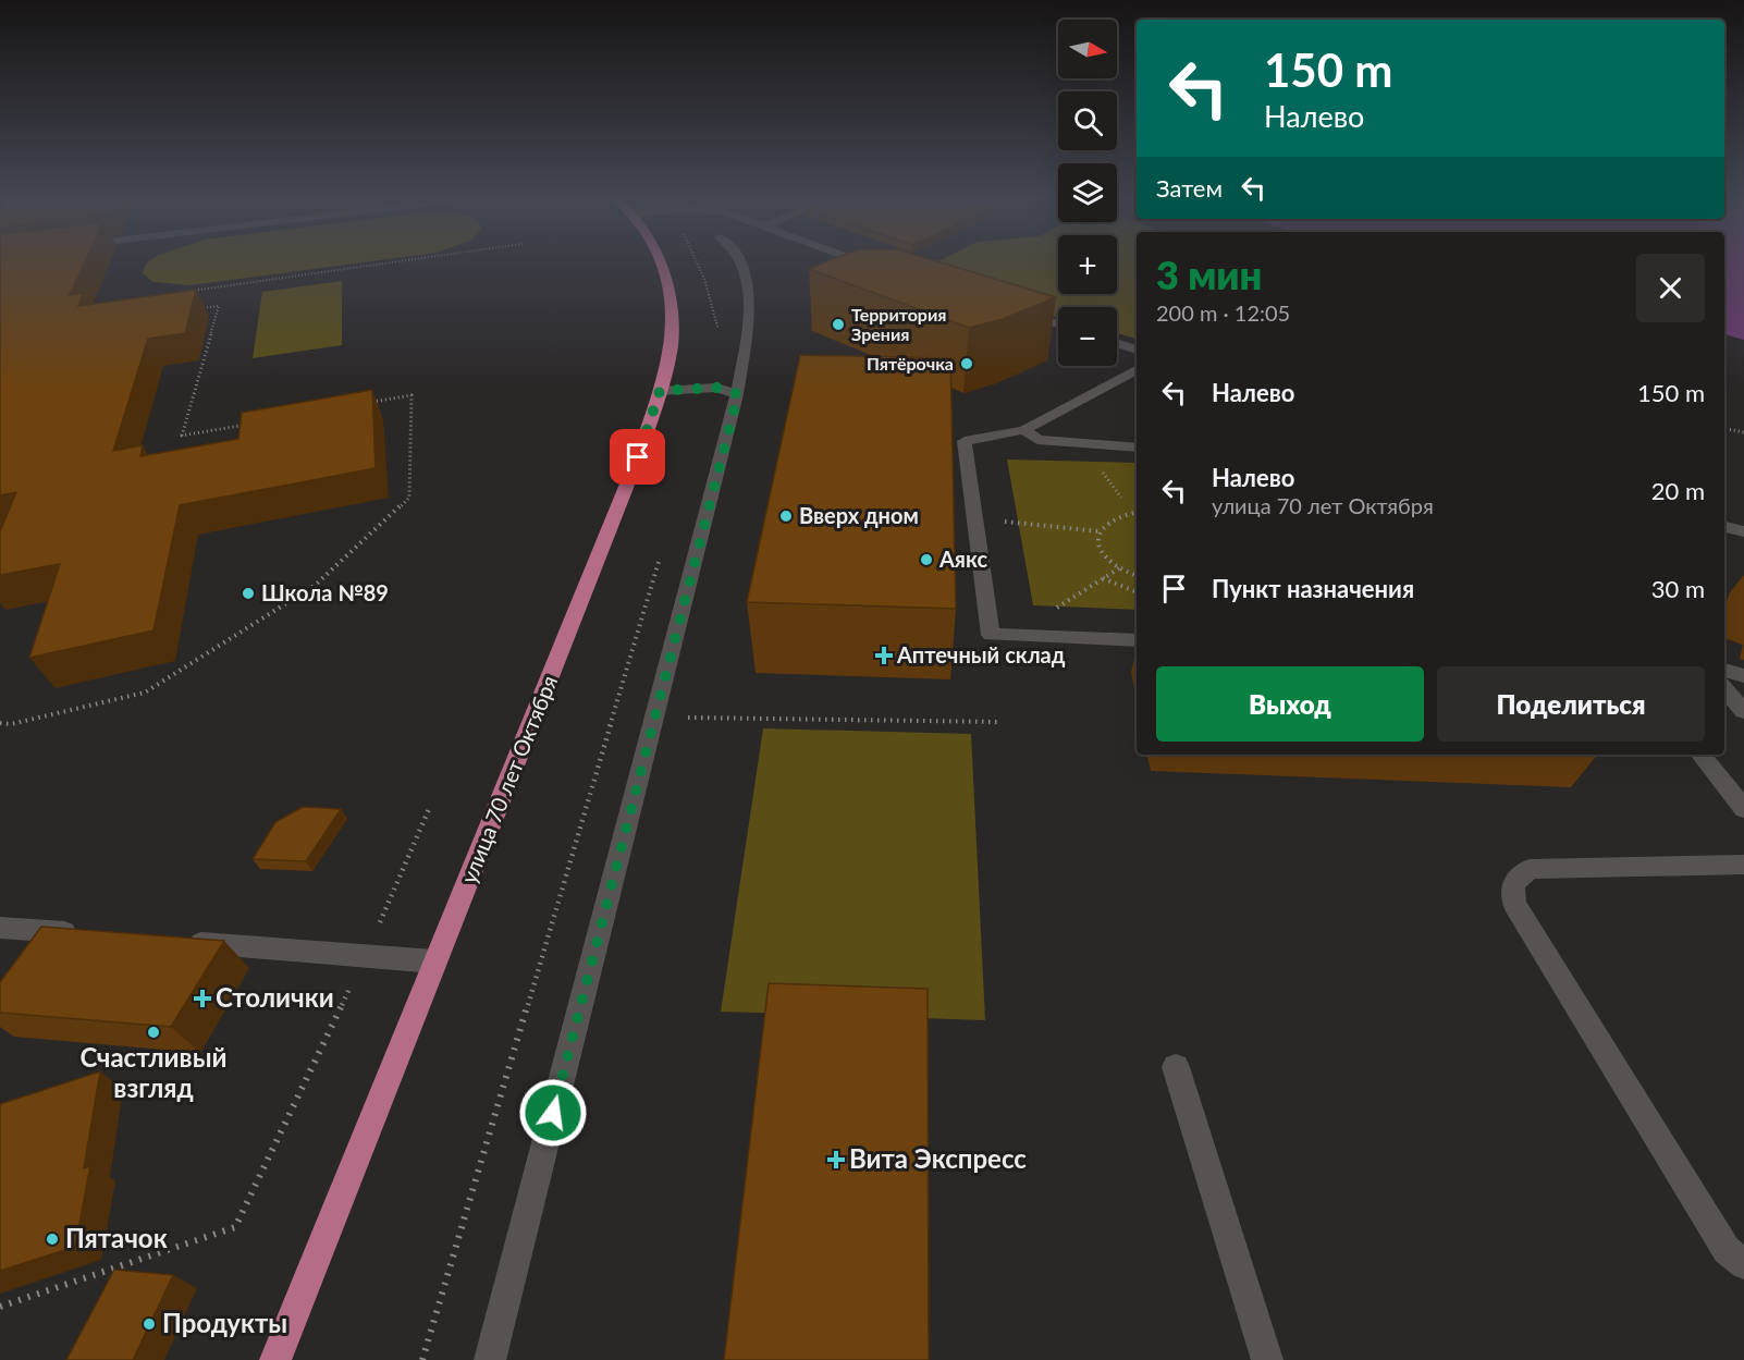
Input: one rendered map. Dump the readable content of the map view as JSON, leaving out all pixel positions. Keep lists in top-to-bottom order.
{
  "streets": {
    "main road": ["улица 70 лет Октября"]
  },
  "places": {
    "other": [
      "Территория Зрения",
      "Пятёрочка",
      "Вверх дном",
      "Аякс",
      "Школа №89",
      "Счастливый взгляд",
      "Пятачок",
      "Продукты"
    ],
    "health": ["Аптечный склад", "Столички", "Вита Экспресс"]
  },
  "north": "right",
  "page": {
    "map_buttons": ["+", "−"],
    "turn": ["150 m", "Налево"],
    "then": "Затем",
    "heading": ["3 мин", "200 m · 12:05"],
    "list": [
      {
        "name": "Налево",
        "value": "150 m"
      },
      {
        "name": "Налево",
        "note": "улица 70 лет Октября",
        "value": "20 m"
      },
      {
        "name": "Пункт назначения",
        "value": "30 m"
      }
    ],
    "buttons": ["Выход", "Поделиться"]
  }
}
